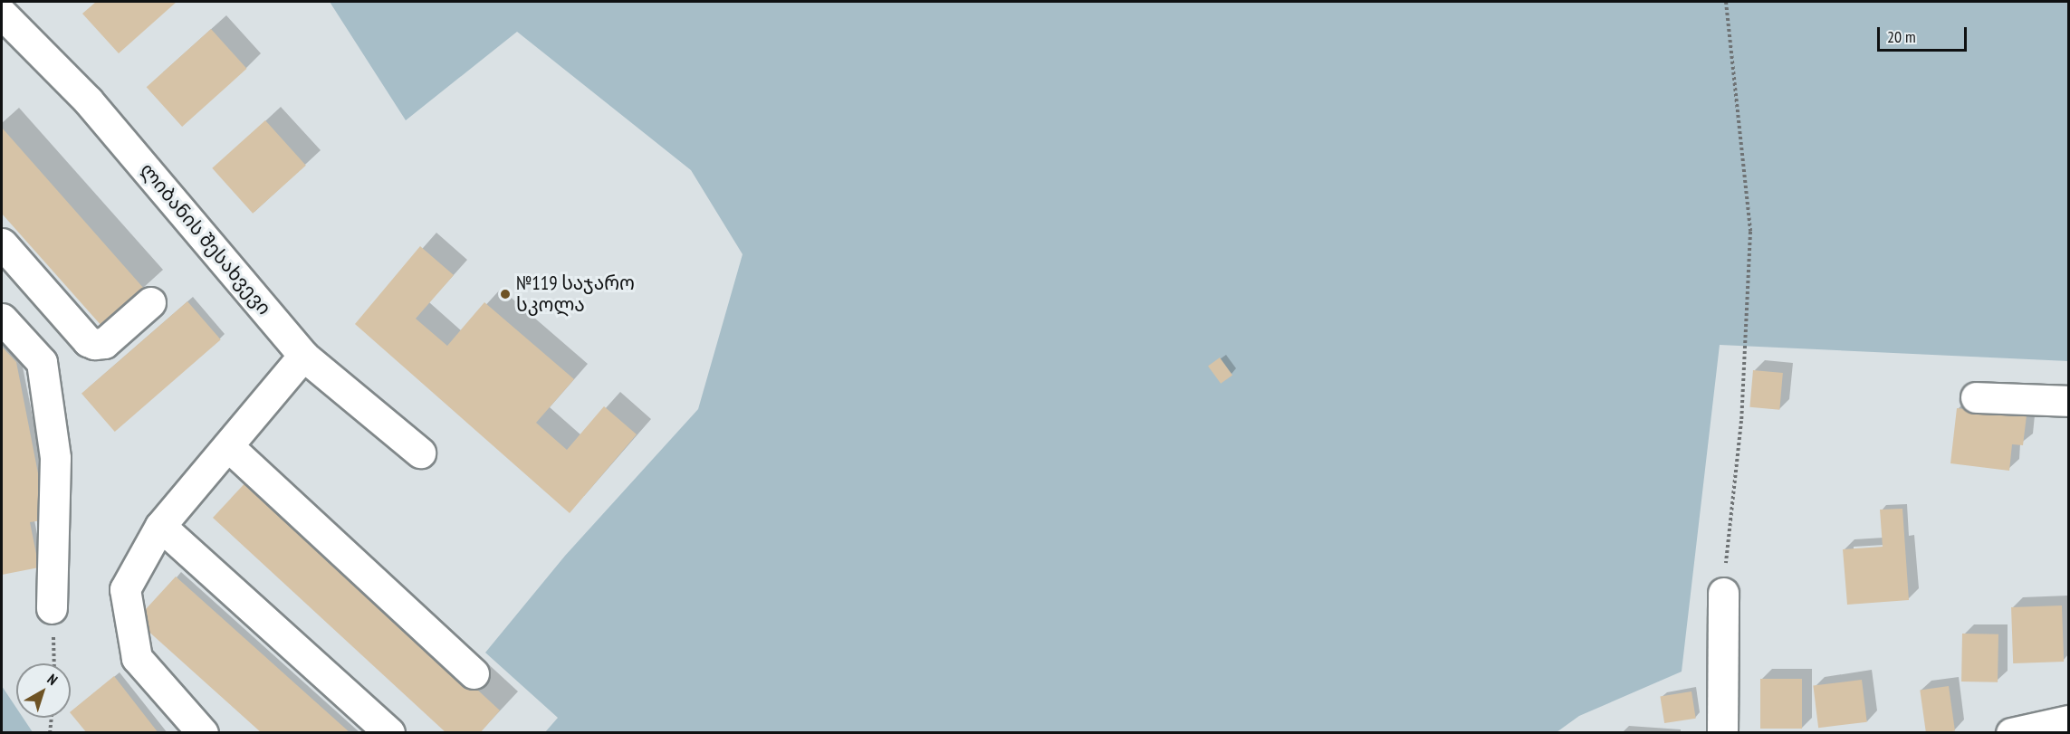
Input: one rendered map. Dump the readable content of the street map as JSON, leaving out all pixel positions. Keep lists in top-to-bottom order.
{
  "streets": {
    "street": ["ლიბანის შესახვევი"]
  },
  "places": ["№119 საჯარო სკოლა"],
  "scale_bar": "20 m",
  "north": "top right"
}
